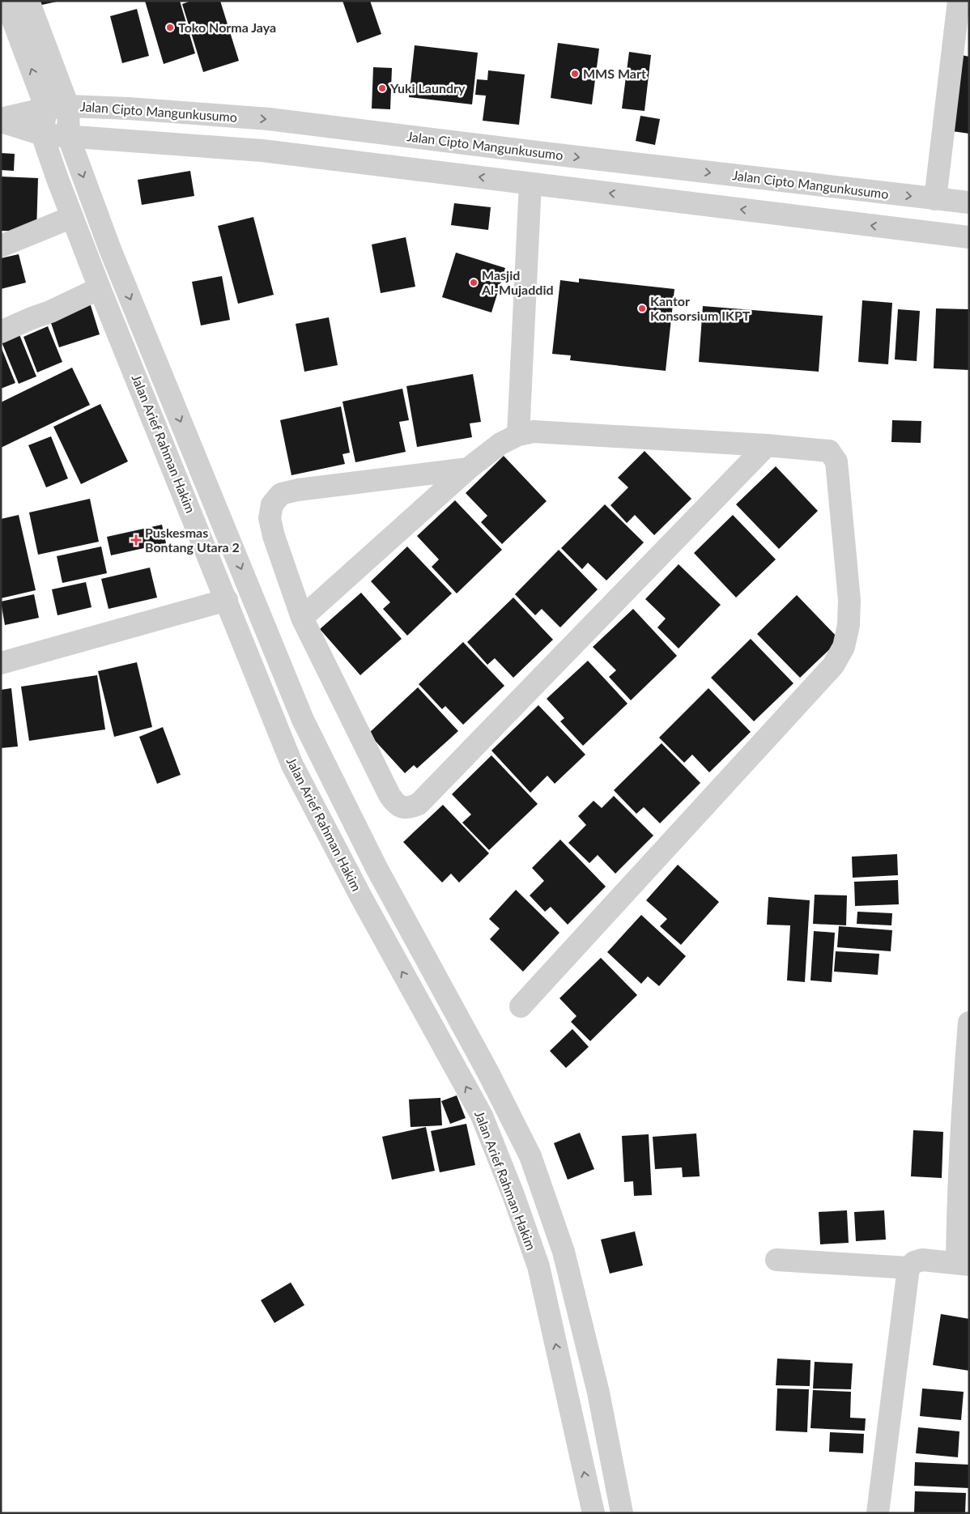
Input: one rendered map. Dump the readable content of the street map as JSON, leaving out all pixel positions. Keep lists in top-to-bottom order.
{
  "streets": {
    "street": ["Jalan Cipto Mangunkusumo", "Jalan Arief Rahman Hakim"]
  },
  "crossings": [
    ["Jalan Cipto Mangunkusumo", "Jalan Arief Rahman Hakim"]
  ],
  "places": {
    "other": [
      "Toko Norma Jaya",
      "MMS Mart",
      "Yuki Laundry",
      "Masjid Al-Mujaddid",
      "Kantor Konsorsium IKPT"
    ],
    "health": ["Puskesmas Bontang Utara 2"]
  }
}
